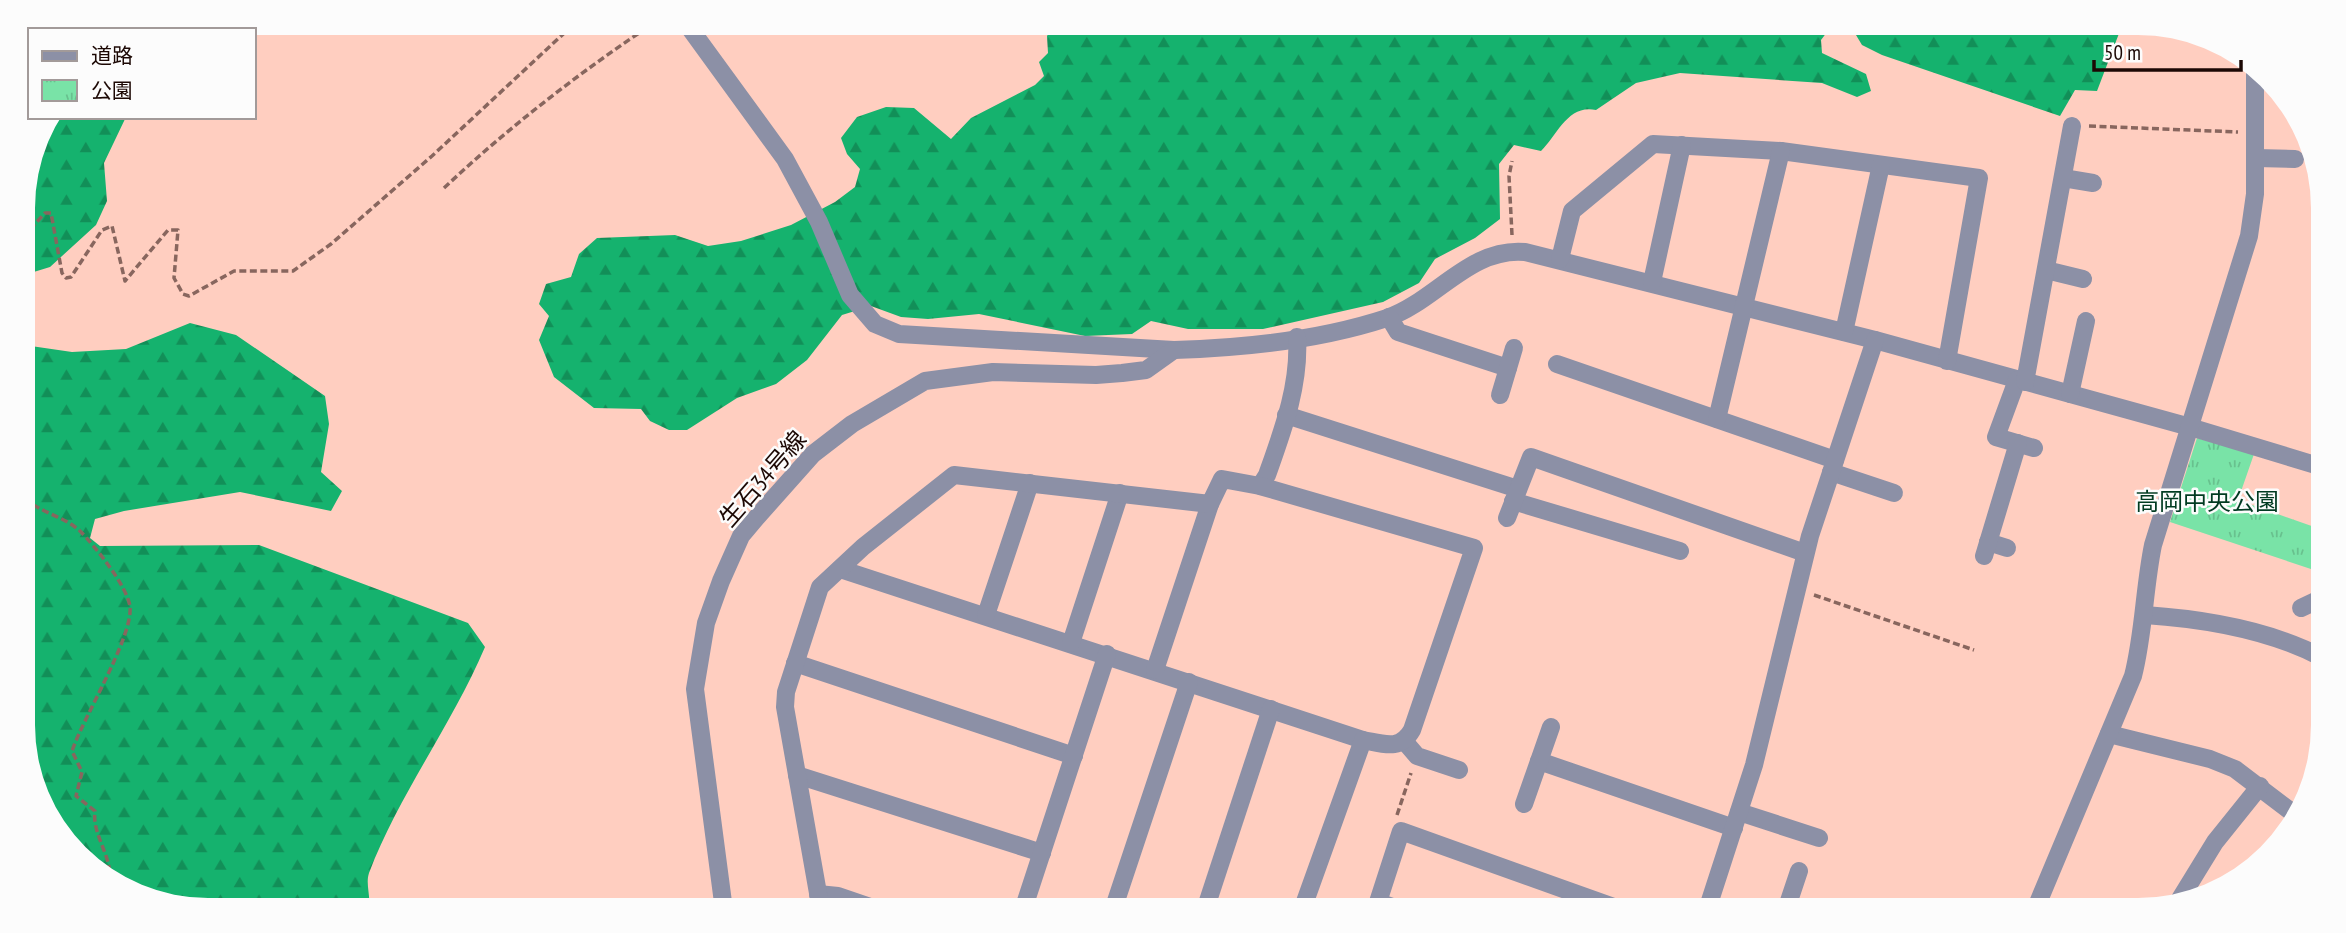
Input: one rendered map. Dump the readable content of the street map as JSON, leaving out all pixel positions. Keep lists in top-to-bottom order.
{
  "streets": {
    "street": ["生石34号線"]
  },
  "parks": ["高岡中央公園"],
  "legend": ["道路", "公園"],
  "scale_bar": "50 m"
}
